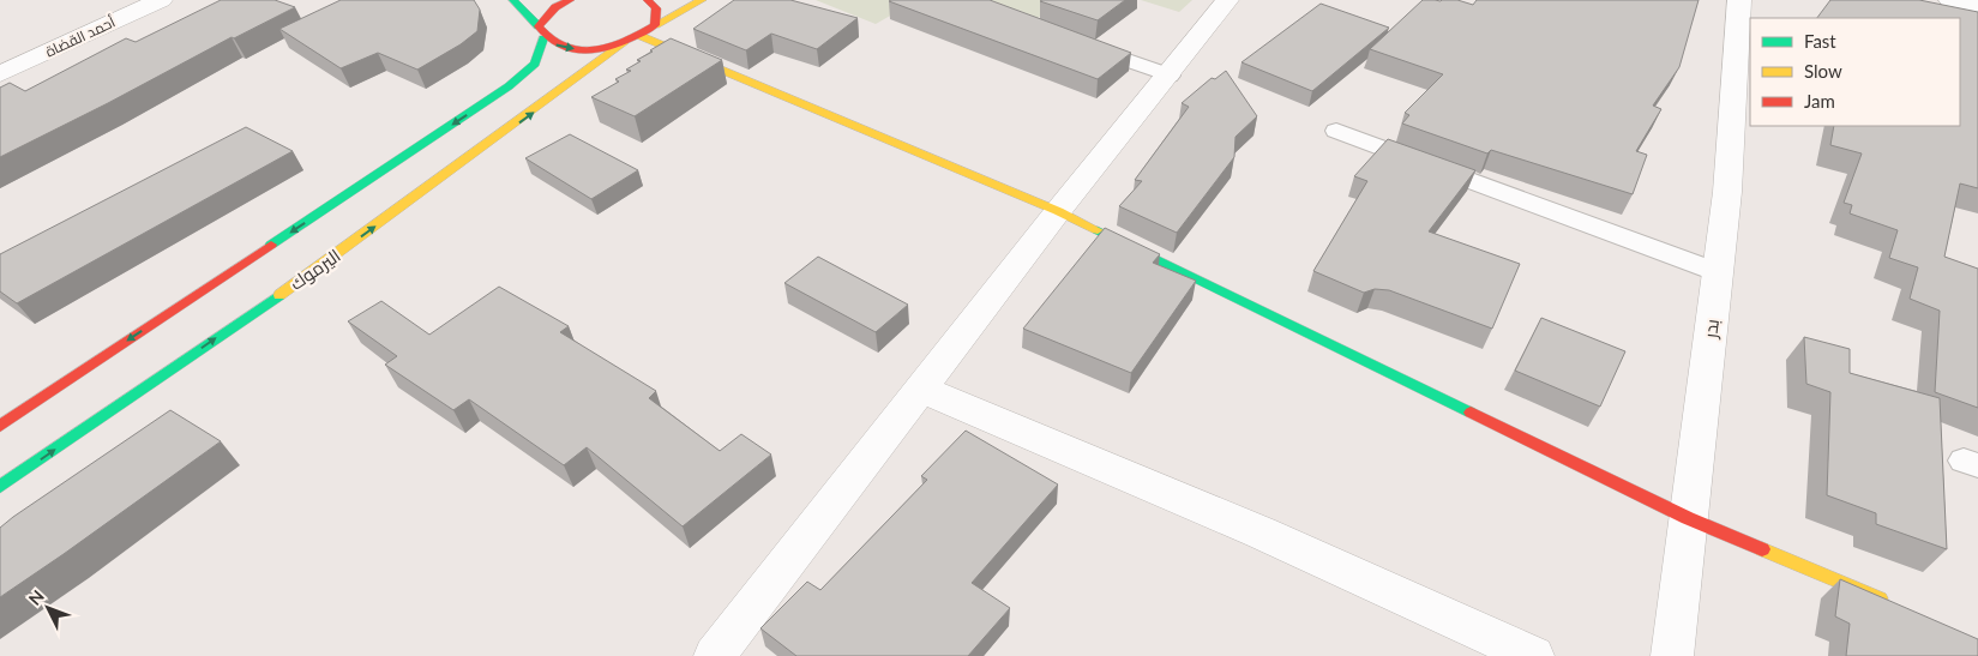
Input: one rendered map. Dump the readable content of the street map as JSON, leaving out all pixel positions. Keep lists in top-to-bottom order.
{
  "streets": {
    "street": ["أحمد القضاة", "اليرموك", "بدر"]
  },
  "legend": ["Fast", "Slow", "Jam"],
  "north": "top left"
}
